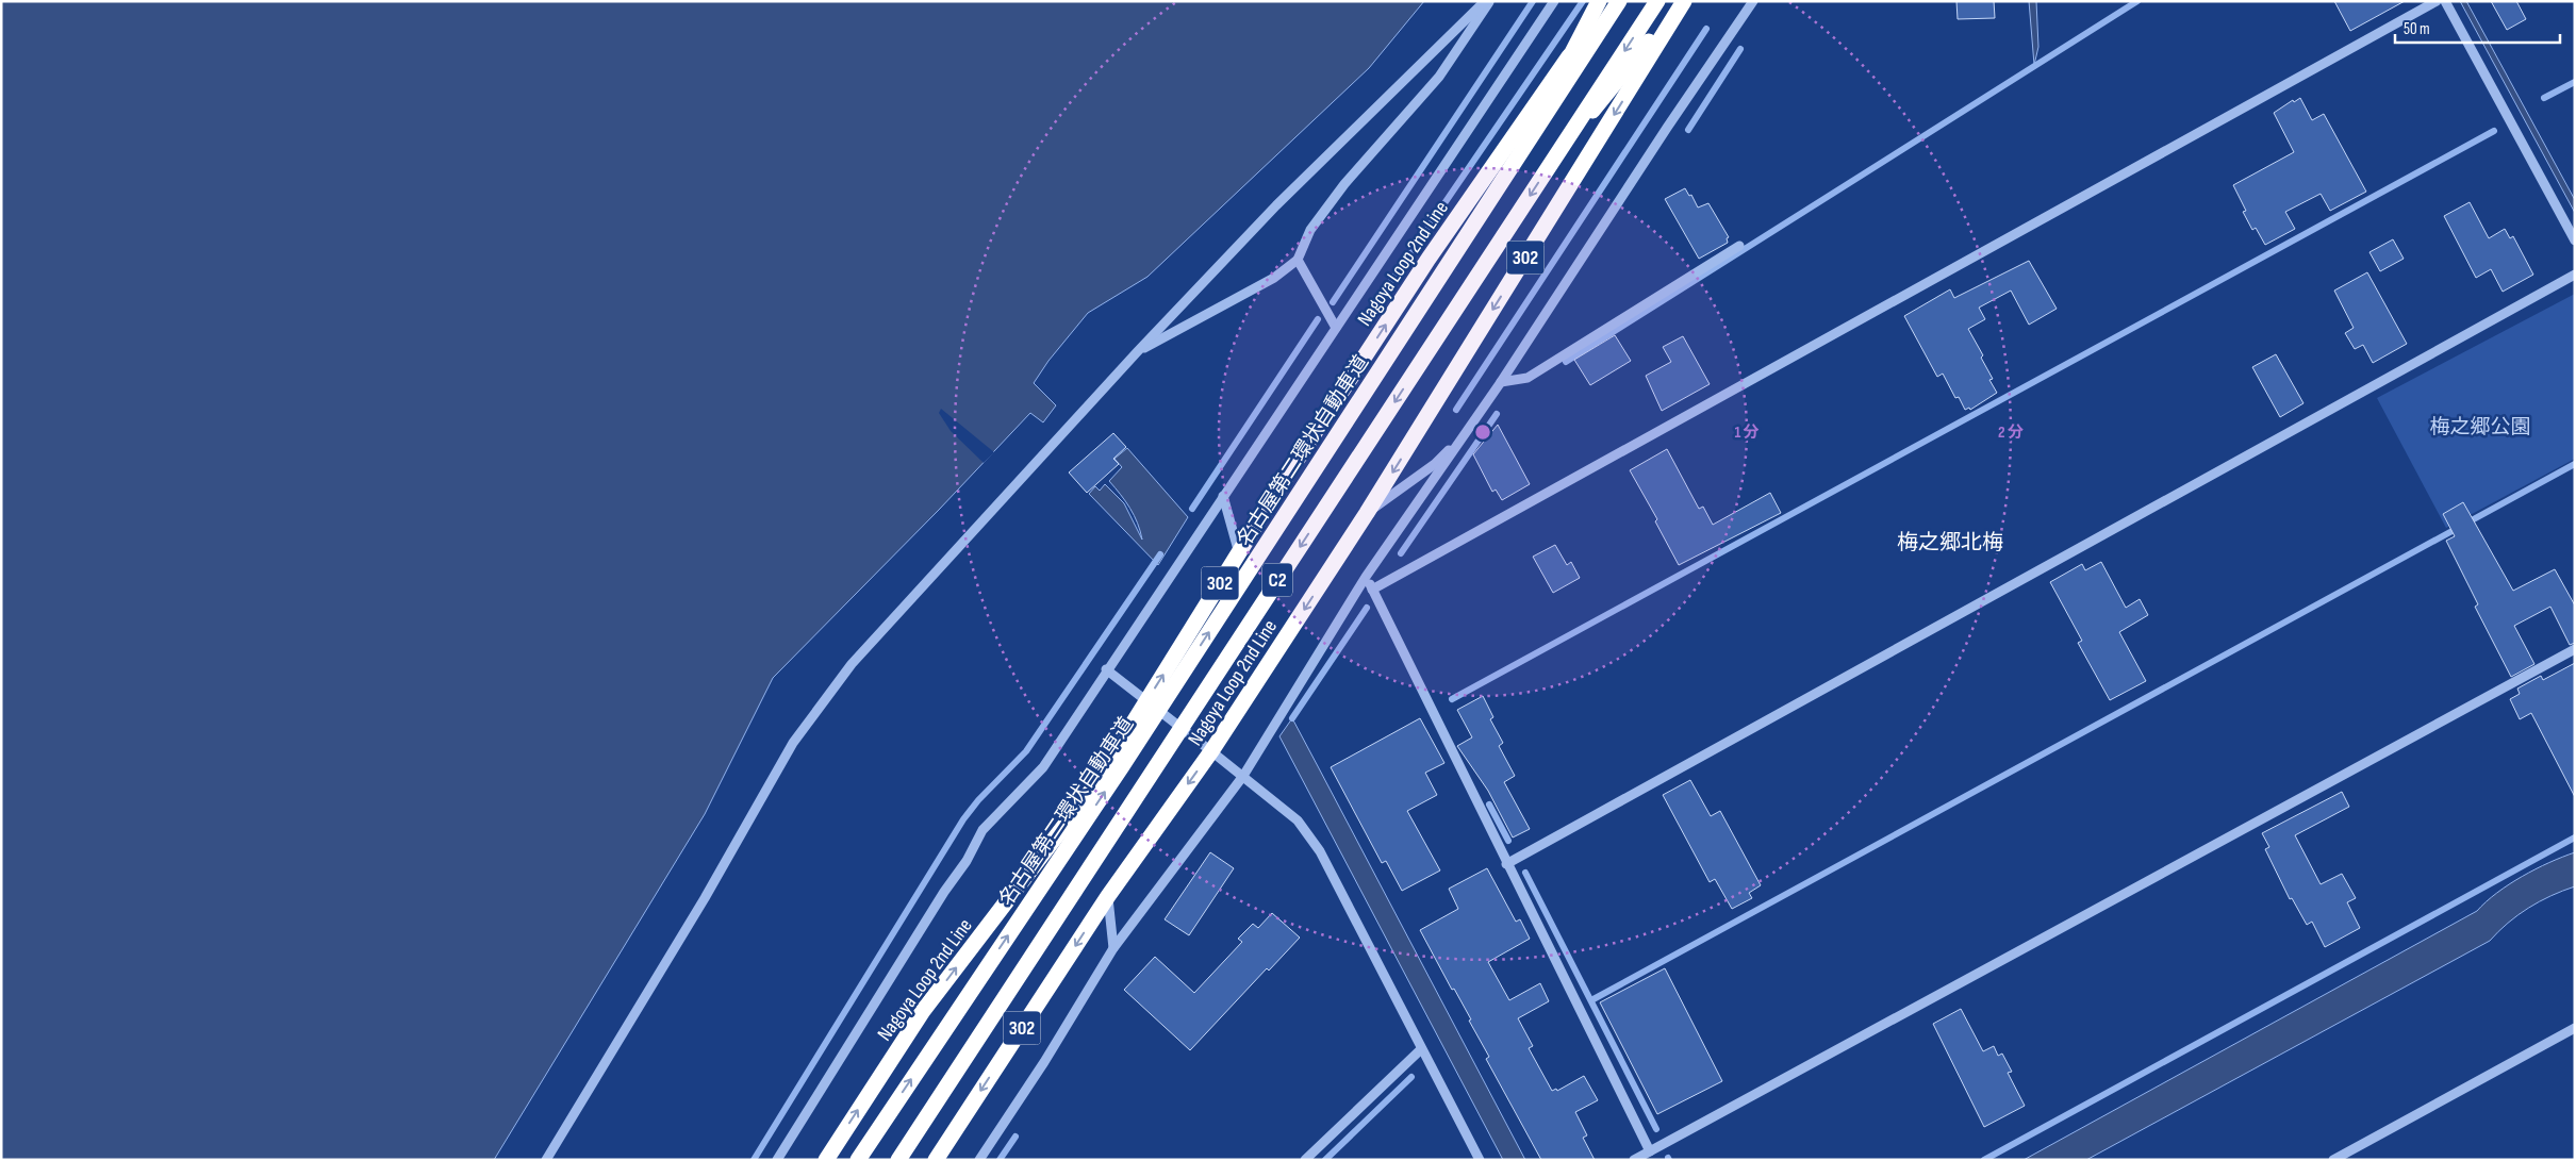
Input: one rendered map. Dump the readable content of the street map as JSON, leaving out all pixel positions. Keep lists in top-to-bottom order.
{
  "streets": {
    "highway": [
      "302",
      "Nagoya Loop 2nd Line",
      "名古屋第二環状自動車道",
      "C2"
    ]
  },
  "districts": ["梅之郷北梅"],
  "parks": ["梅之郷公園"],
  "scale_bar": "50 m",
  "rings": ["1 分", "2 分"]
}
